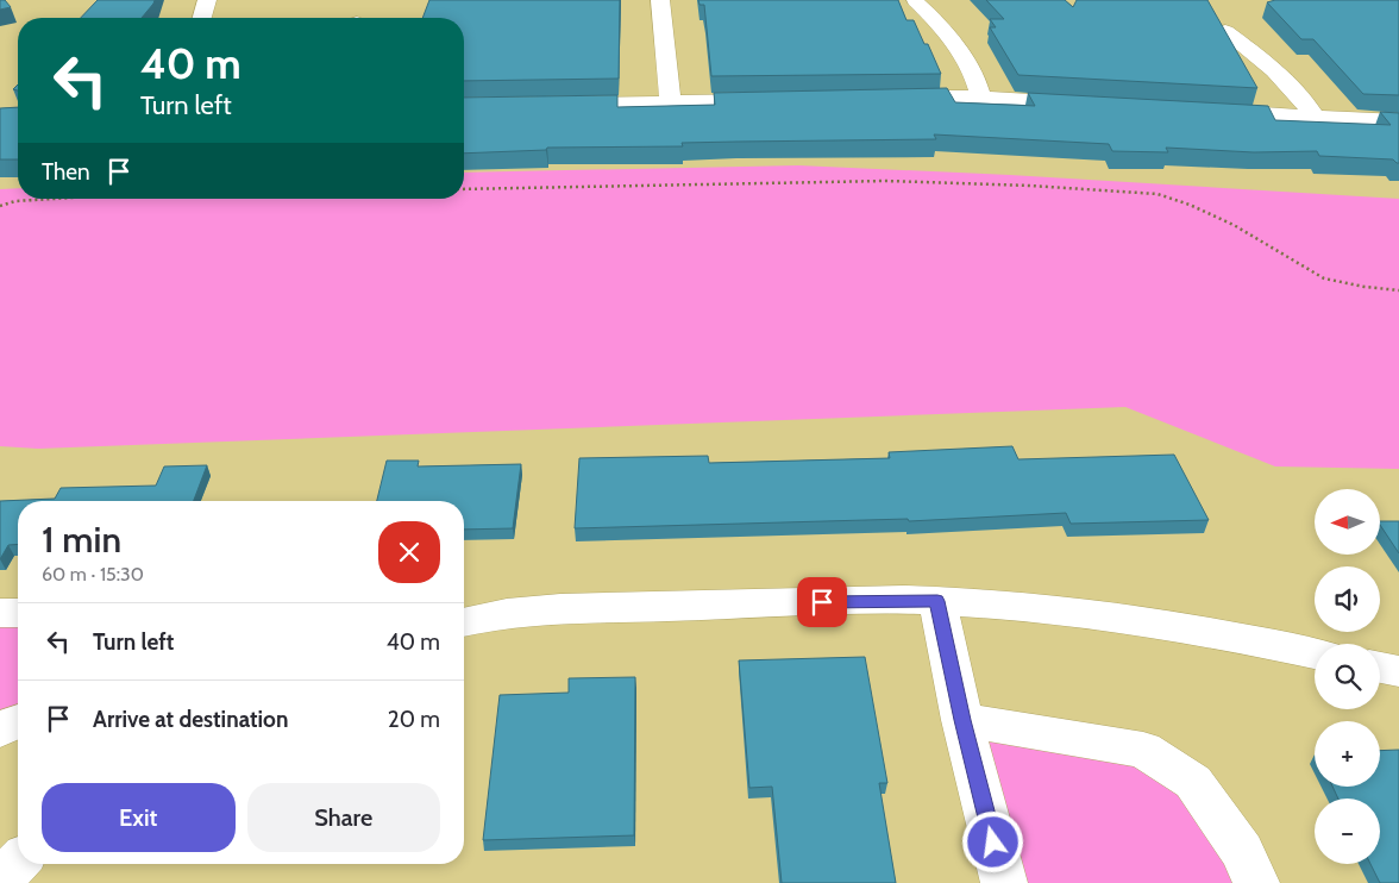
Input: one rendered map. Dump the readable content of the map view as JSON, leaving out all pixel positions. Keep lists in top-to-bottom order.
{
  "north": "left",
  "page": {
    "turn": ["40 m", "Turn left"],
    "then": "Then",
    "map_buttons": ["+", "−"],
    "heading": ["1 min", "60 m · 15:30"],
    "list": [
      {
        "name": "Turn left",
        "value": "40 m"
      },
      {
        "name": "Arrive at destination",
        "value": "20 m"
      }
    ],
    "buttons": ["Exit", "Share"]
  }
}
